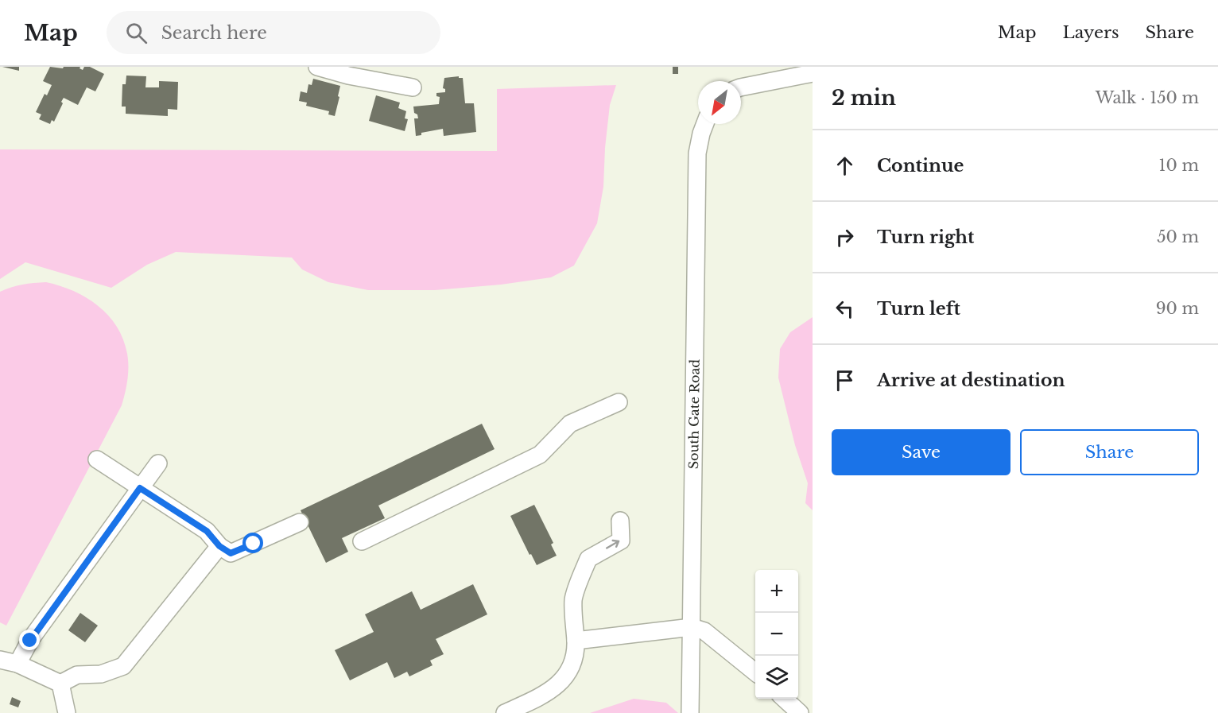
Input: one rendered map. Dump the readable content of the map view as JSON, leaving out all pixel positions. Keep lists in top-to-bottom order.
{
  "streets": {
    "street": ["South Gate Road"]
  },
  "north": "bottom left",
  "page": {
    "header": "Map",
    "search": "Search here",
    "nav": ["Map", "Layers", "Share"],
    "heading": ["2 min", "Walk · 150 m"],
    "list": [
      ["Continue", "10 m"],
      ["Turn right", "50 m"],
      ["Turn left", "90 m"],
      "Arrive at destination"
    ],
    "buttons": ["Save", "Share"],
    "map_buttons": ["+", "−"]
  }
}
